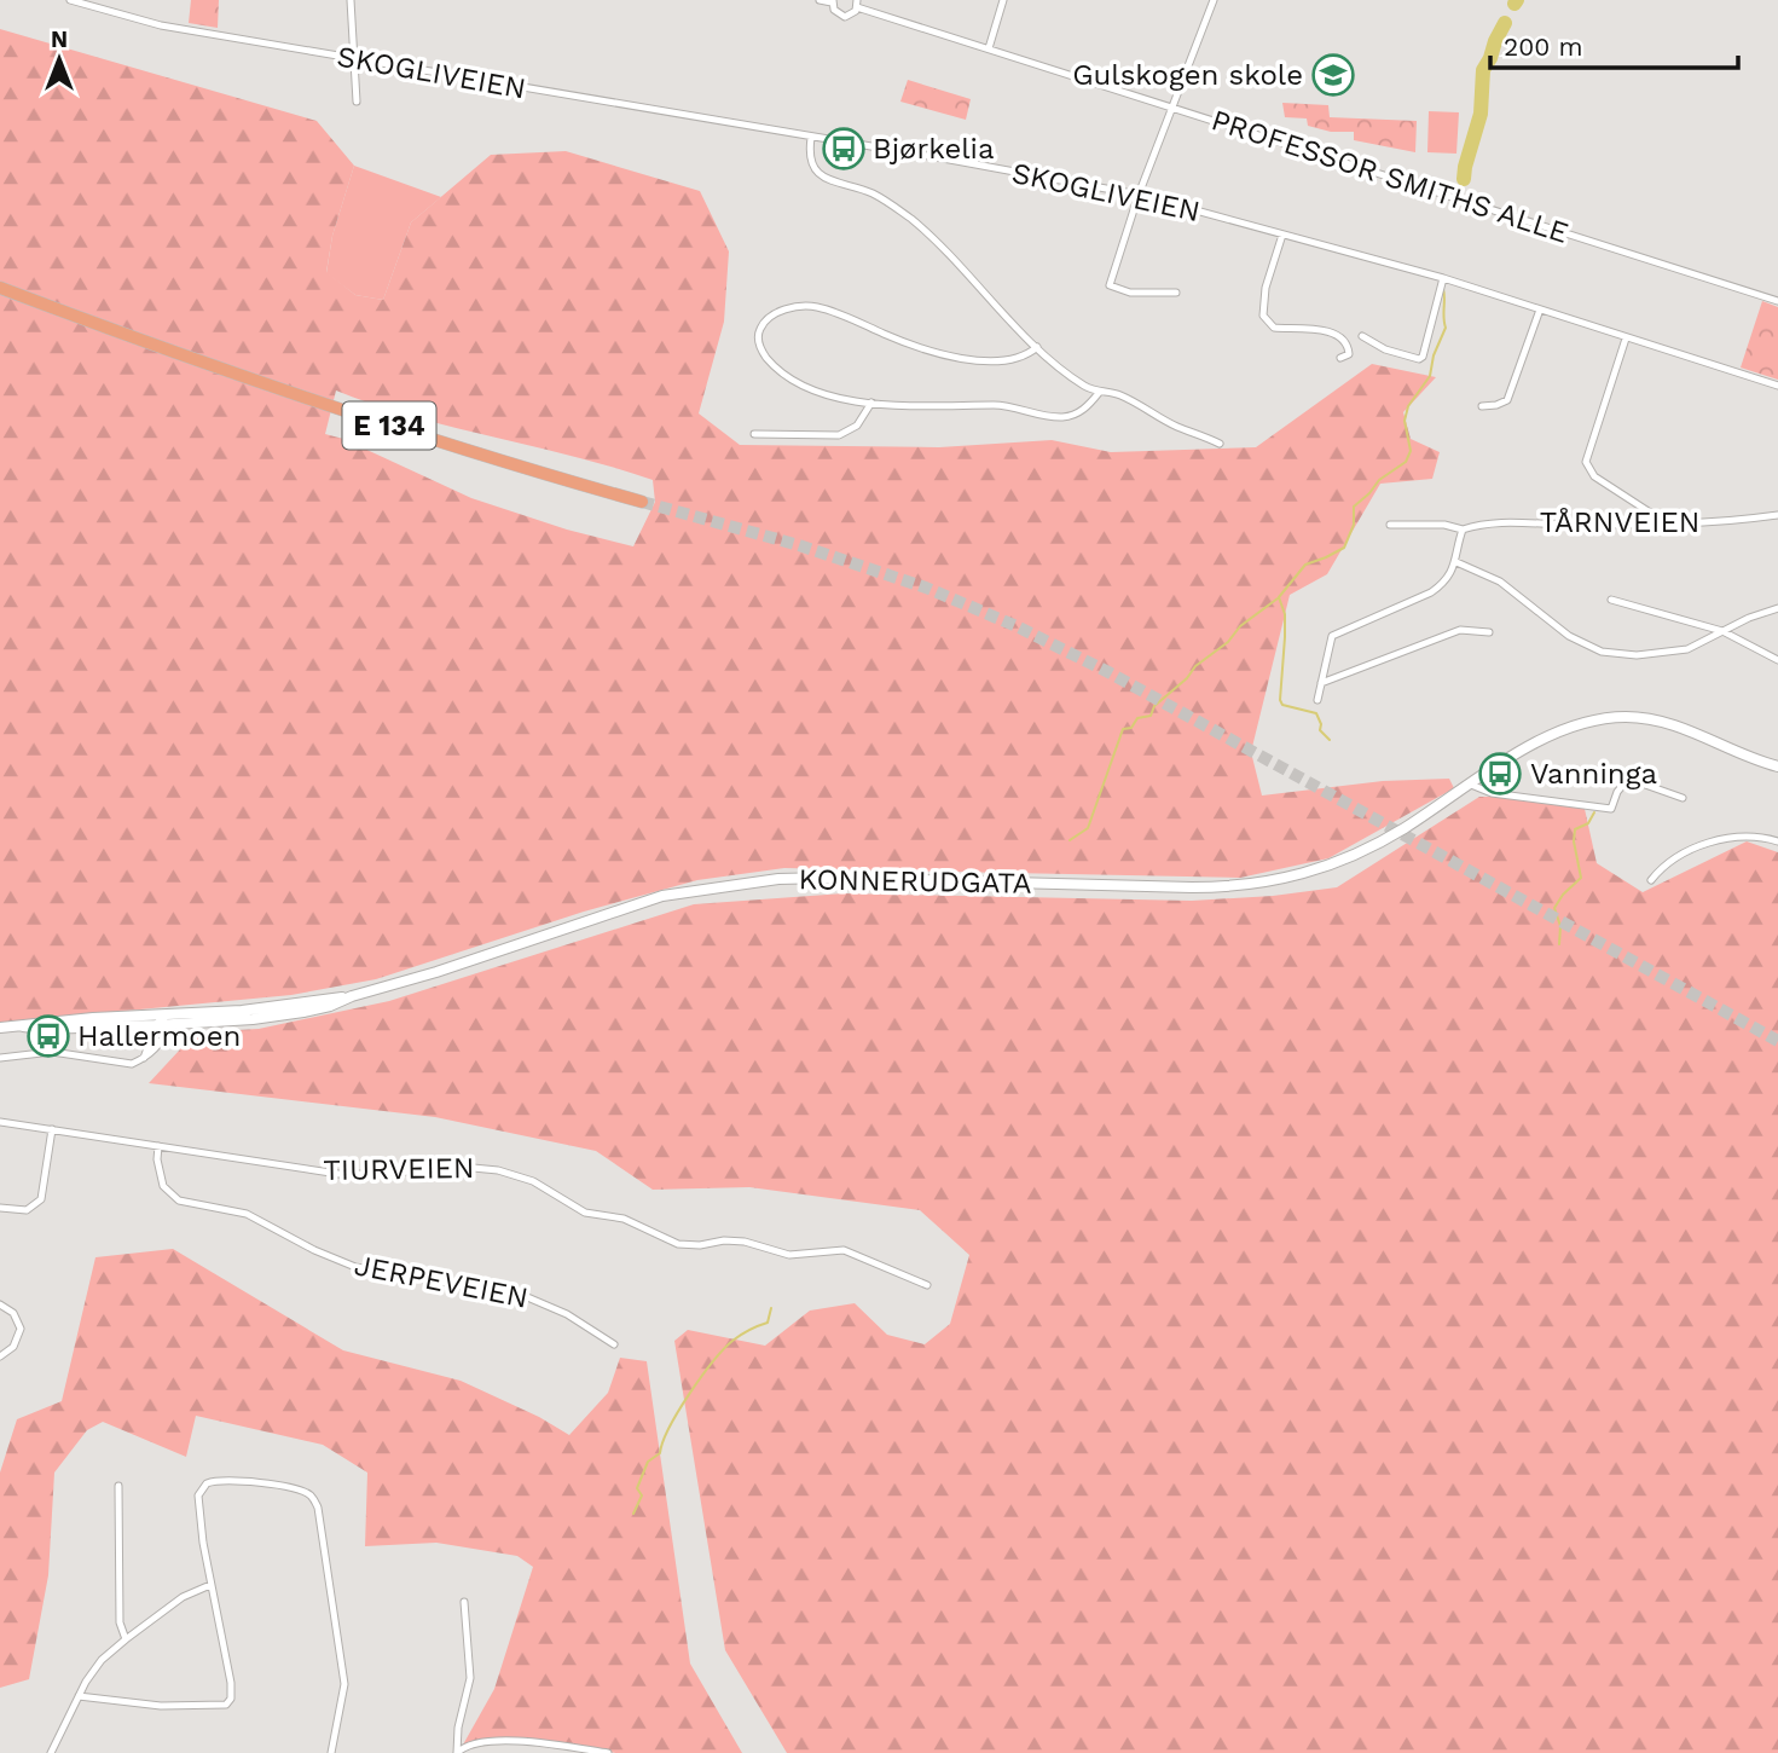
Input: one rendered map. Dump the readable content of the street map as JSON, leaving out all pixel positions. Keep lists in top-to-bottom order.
{
  "streets": {
    "highway": ["E 134"],
    "main road": ["KONNERUDGATA"],
    "street": [
      "SKOGLIVEIEN",
      "PROFESSOR SMITHS ALLE",
      "TÅRNVEIEN",
      "TIURVEIEN",
      "JERPEVEIEN"
    ]
  },
  "crossings": [
    ["TIURVEIEN", "JERPEVEIEN"]
  ],
  "places": {
    "school or university": ["Gulskogen skole"],
    "bus stop": ["Bjørkelia", "Vanninga", "Hallermoen"]
  },
  "scale_bar": "200 m",
  "north": "top"
}
